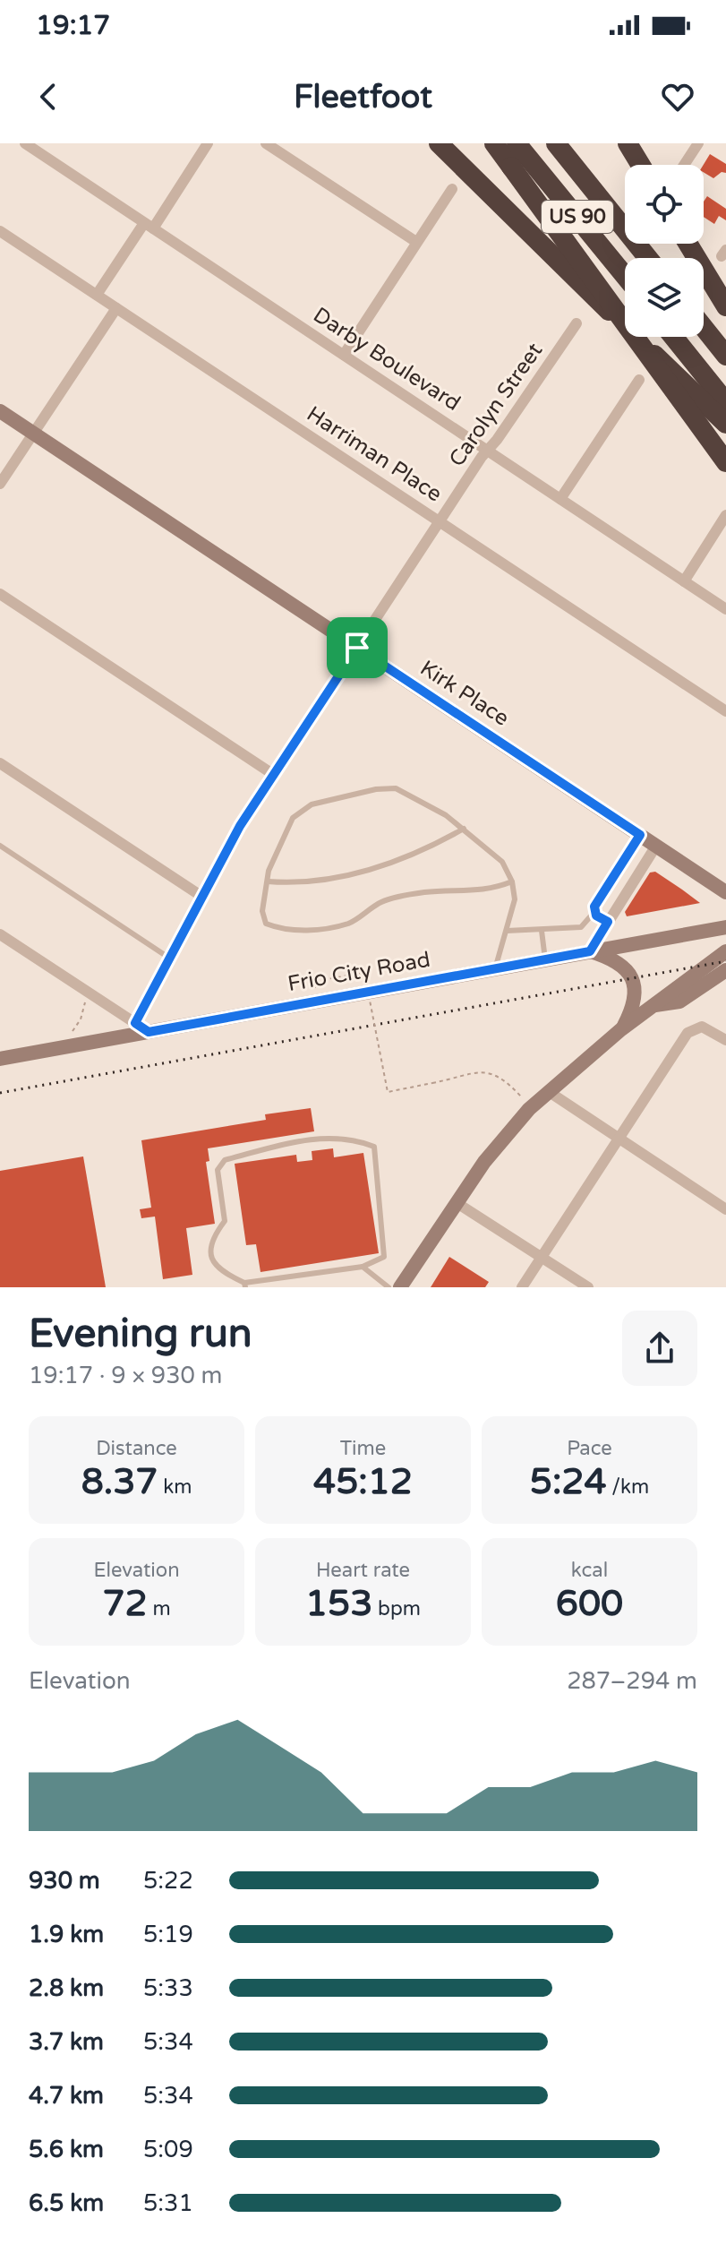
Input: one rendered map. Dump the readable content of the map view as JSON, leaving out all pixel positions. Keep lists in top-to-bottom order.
{
  "streets": {
    "highway": ["US 90"],
    "main road": ["Kirk Place", "Frio City Road"],
    "street": ["Darby Boulevard", "Carolyn Street", "Harriman Place"]
  },
  "crossings": [
    ["Darby Boulevard", "Carolyn Street"],
    ["Carolyn Street", "Harriman Place"],
    ["Carolyn Street", "Kirk Place"]
  ],
  "page": {
    "status": "19:17",
    "header": "Fleetfoot",
    "heading": ["Evening run", "19:17 · 9 × 930 m"],
    "stats": [
      ["Distance", "8.37 km"],
      ["Time", "45:12"],
      ["Pace", "5:24 /km"],
      ["Elevation", "72 m"],
      ["Heart rate", "153 bpm"],
      ["kcal", "600"]
    ],
    "chart": ["Elevation", "287–294 m"],
    "list": [
      {
        "name": "930 m",
        "note": "5:22"
      },
      {
        "name": "1.9 km",
        "note": "5:19"
      },
      {
        "name": "2.8 km",
        "note": "5:33"
      },
      {
        "name": "3.7 km",
        "note": "5:34"
      },
      {
        "name": "4.7 km",
        "note": "5:34"
      },
      {
        "name": "5.6 km",
        "note": "5:09"
      },
      {
        "name": "6.5 km",
        "note": "5:31"
      }
    ]
  }
}
